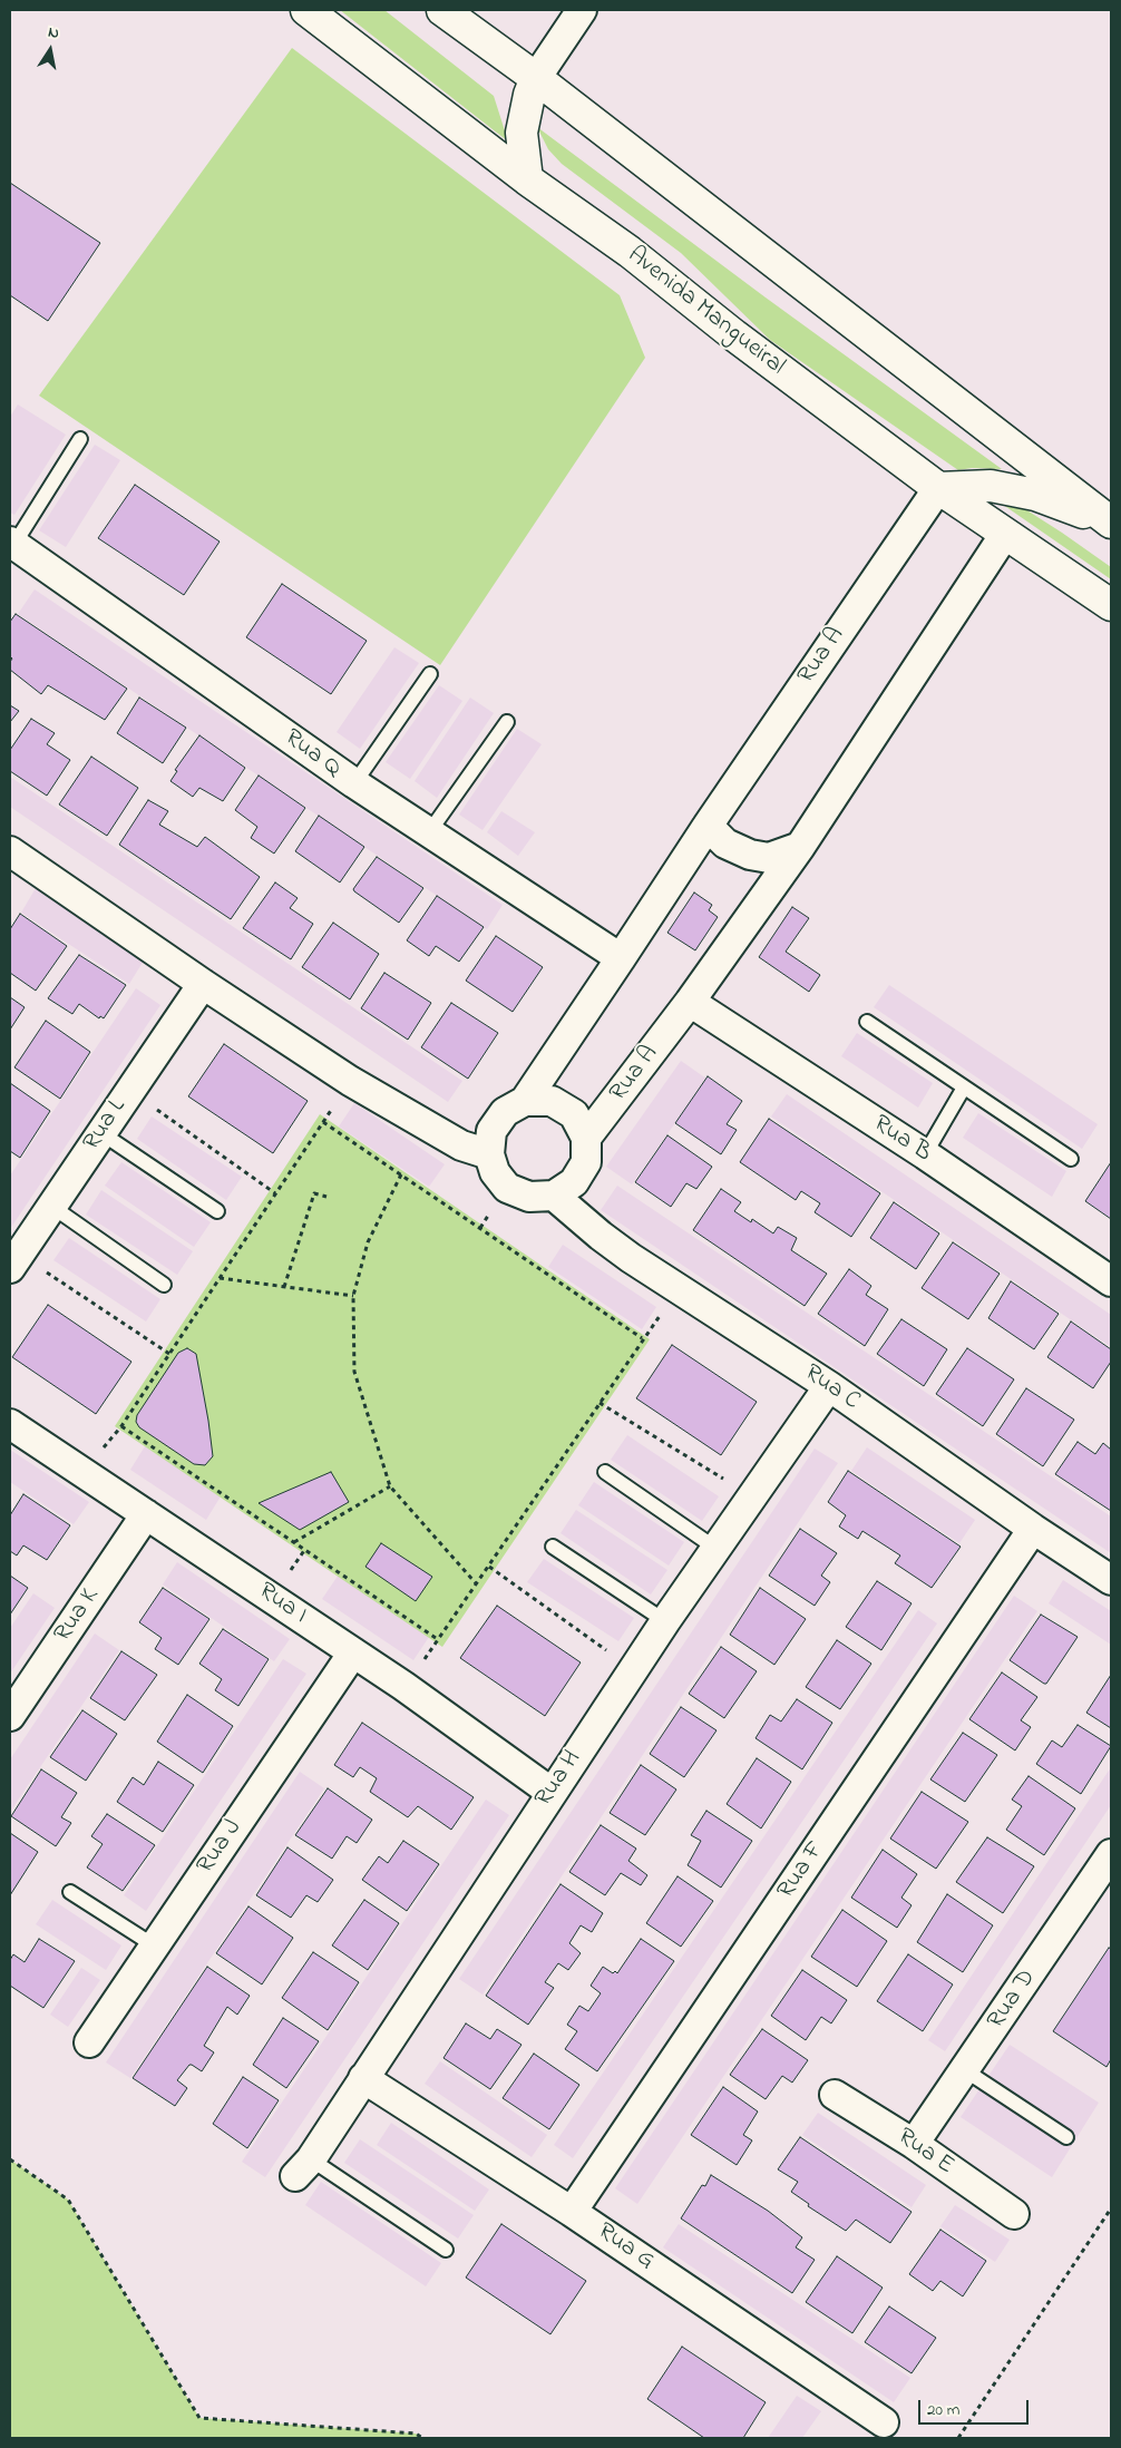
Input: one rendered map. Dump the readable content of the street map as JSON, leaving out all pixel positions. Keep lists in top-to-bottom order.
{
  "streets": {
    "street": [
      "Avenida Mangueiral",
      "Rua A",
      "Rua Q",
      "Rua L",
      "Rua B",
      "Rua C",
      "Rua I",
      "Rua K",
      "Rua H",
      "Rua J",
      "Rua F",
      "Rua D",
      "Rua E",
      "Rua G"
    ]
  },
  "crossings": [
    ["Avenida Mangueiral", "Rua A"],
    ["Rua A", "Rua Q"],
    ["Rua A", "Rua B"],
    ["Rua A", "Rua C"],
    ["Rua C", "Rua H"],
    ["Rua C", "Rua F"],
    ["Rua I", "Rua K"],
    ["Rua I", "Rua H"],
    ["Rua I", "Rua J"],
    ["Rua H", "Rua G"],
    ["Rua F", "Rua G"],
    ["Rua D", "Rua E"]
  ],
  "scale_bar": "20 m",
  "north": "top"
}
